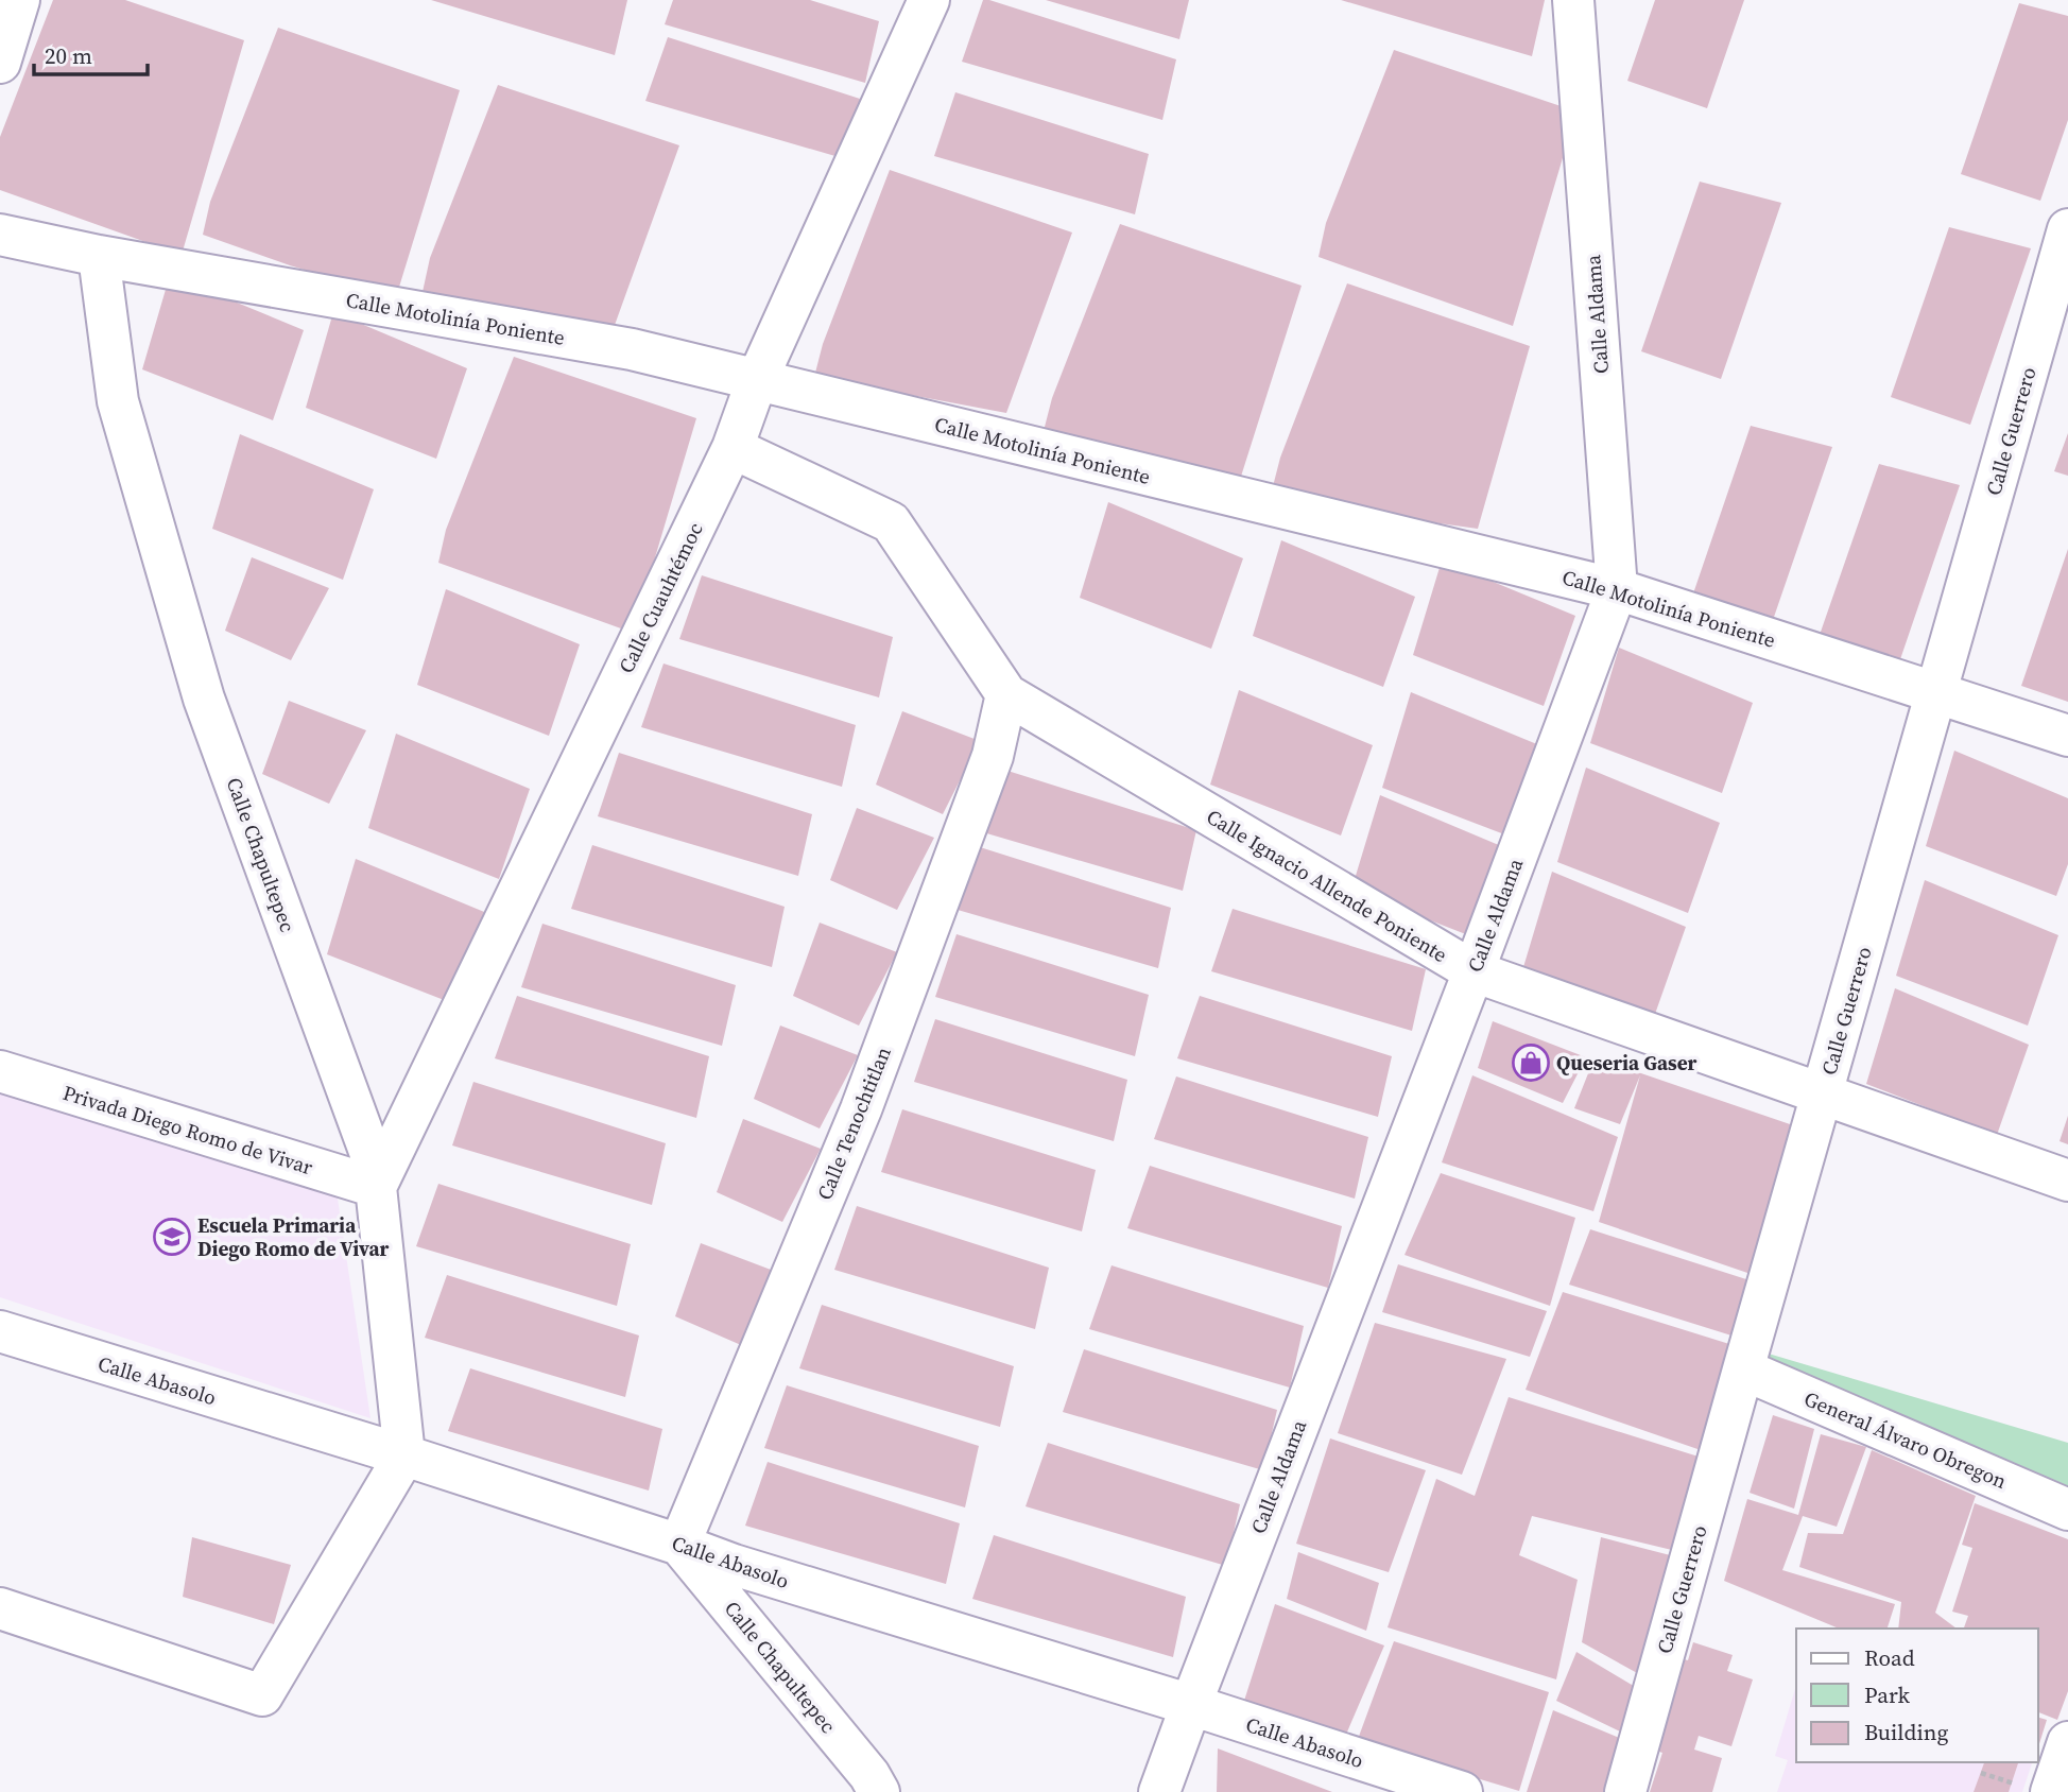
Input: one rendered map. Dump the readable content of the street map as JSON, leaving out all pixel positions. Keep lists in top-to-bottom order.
{
  "streets": {
    "street": [
      "Calle Aldama",
      "Calle Motolinía Poniente",
      "Calle Guerrero",
      "Calle Cuauhtémoc",
      "Calle Chapultepec",
      "Calle Ignacio Allende Poniente",
      "Calle Tenochtitlan",
      "Privada Diego Romo de Vivar",
      "Calle Abasolo",
      "General Álvaro Obregon"
    ]
  },
  "crossings": [
    ["Calle Aldama", "Calle Motolinía Poniente"],
    ["Calle Aldama", "Calle Ignacio Allende Poniente"],
    ["Calle Aldama", "Calle Abasolo"],
    ["Calle Motolinía Poniente", "Calle Guerrero"],
    ["Calle Motolinía Poniente", "Calle Cuauhtémoc"],
    ["Calle Motolinía Poniente", "Calle Chapultepec"],
    ["Calle Guerrero", "Calle Ignacio Allende Poniente"],
    ["Calle Guerrero", "General Álvaro Obregon"],
    ["Calle Cuauhtémoc", "Calle Chapultepec"],
    ["Calle Cuauhtémoc", "Calle Ignacio Allende Poniente"],
    ["Calle Cuauhtémoc", "Privada Diego Romo de Vivar"],
    ["Calle Chapultepec", "Calle Tenochtitlan"],
    ["Calle Chapultepec", "Privada Diego Romo de Vivar"],
    ["Calle Chapultepec", "Calle Abasolo"],
    ["Calle Ignacio Allende Poniente", "Calle Tenochtitlan"],
    ["Calle Tenochtitlan", "Calle Abasolo"]
  ],
  "places": {
    "shop": ["Queseria Gaser"],
    "school or university": ["Escuela Primaria Diego Romo de Vivar"]
  },
  "legend": ["Road", "Park", "Building"],
  "scale_bar": "20 m"
}
